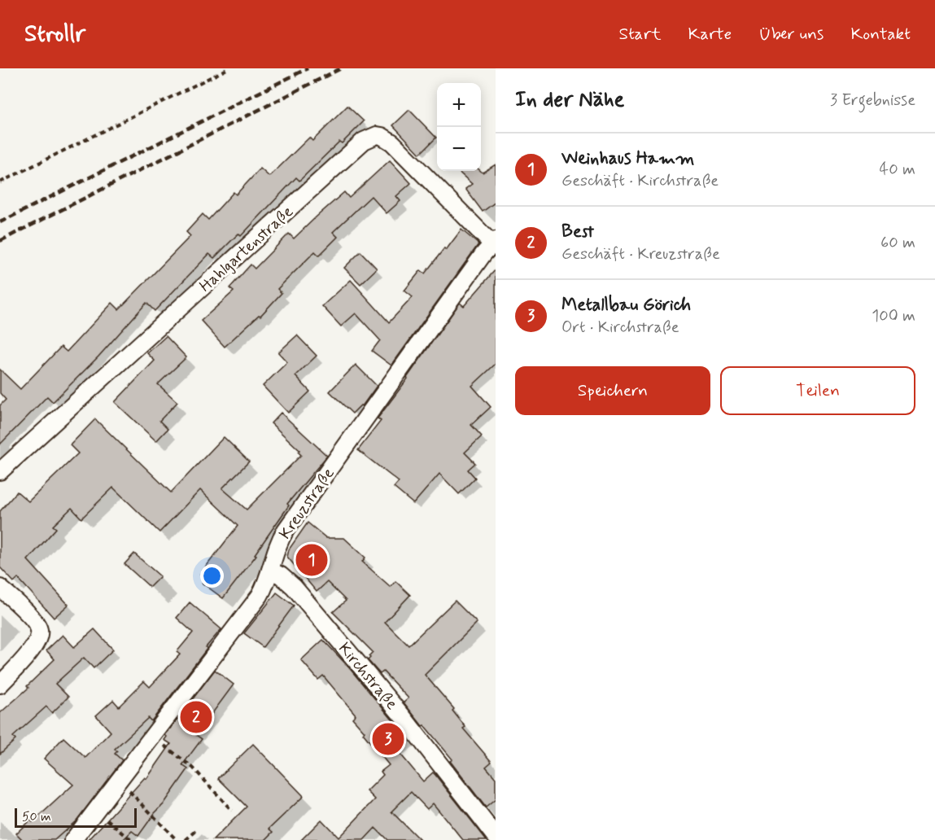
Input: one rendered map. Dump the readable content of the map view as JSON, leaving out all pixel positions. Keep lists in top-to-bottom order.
{
  "streets": {
    "street": ["Hahlgartenstraße", "Kreuzstraße", "Kirchstraße"]
  },
  "crossings": [
    ["Hahlgartenstraße", "Kreuzstraße"],
    ["Kreuzstraße", "Kirchstraße"]
  ],
  "scale_bar": "50 m",
  "page": {
    "header": "Strollr",
    "nav": [
      "Start",
      "Karte",
      "Über uns",
      "Kontakt"
    ],
    "heading": ["In der Nähe", "3 Ergebnisse"],
    "map_buttons": ["+", "−"],
    "list": [
      {
        "mark": "1",
        "name": "Weinhaus Hamm",
        "note": "Geschäft · Kirchstraße",
        "value": "40 m"
      },
      {
        "mark": "2",
        "name": "Best",
        "note": "Geschäft · Kreuzstraße",
        "value": "60 m"
      },
      {
        "mark": "3",
        "name": "Metallbau Görich",
        "note": "Ort · Kirchstraße",
        "value": "100 m"
      }
    ],
    "buttons": ["Speichern", "Teilen"],
    "pins": ["1", "2", "3"],
    "scale": "50 m"
  }
}
